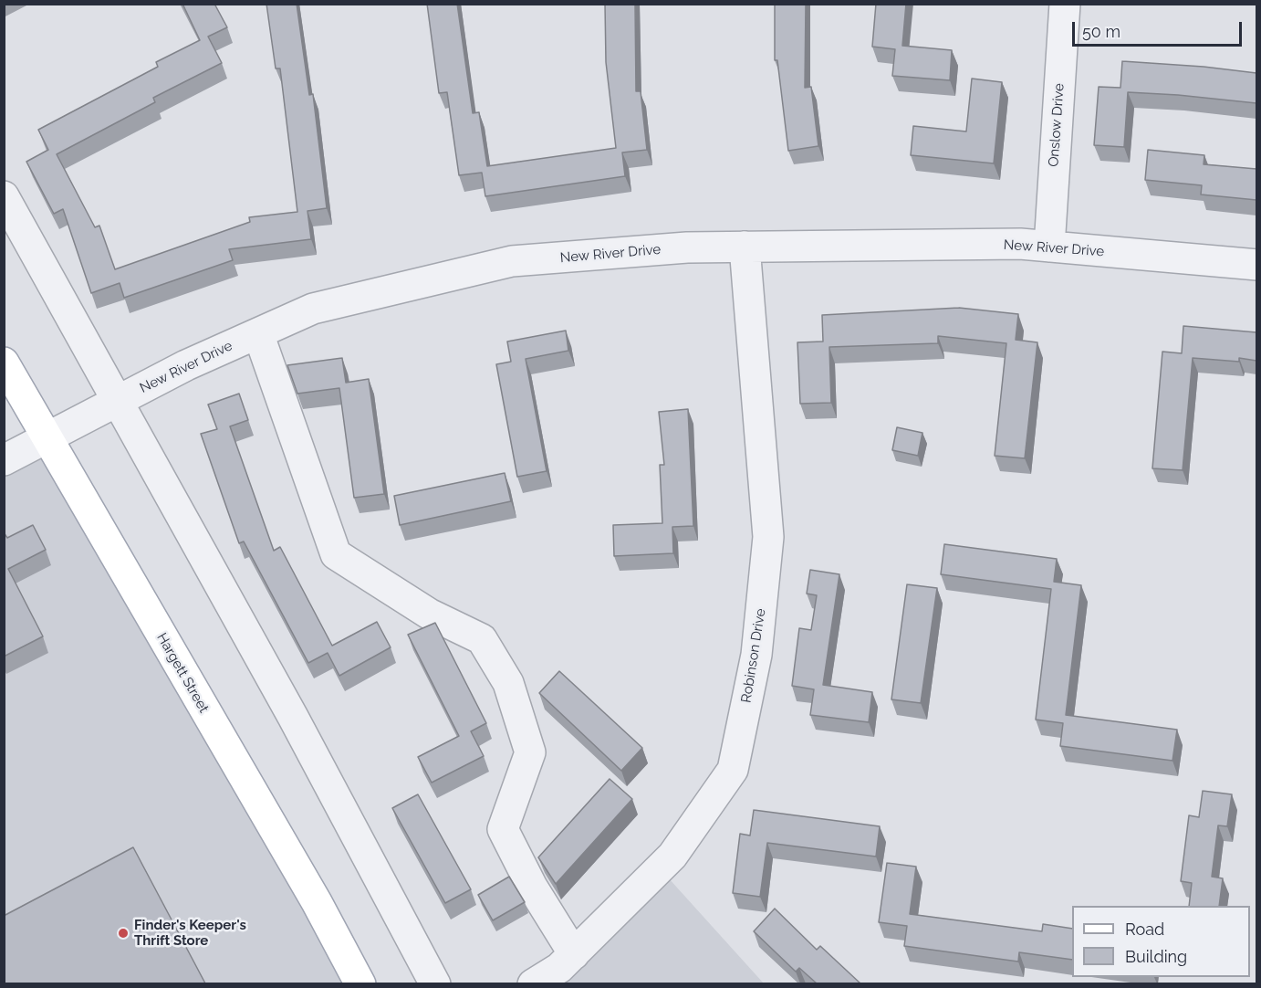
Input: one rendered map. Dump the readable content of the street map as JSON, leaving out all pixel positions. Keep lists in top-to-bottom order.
{
  "streets": {
    "main road": ["Hargett Street"],
    "street": ["Onslow Drive", "New River Drive", "Robinson Drive"]
  },
  "crossings": [
    ["Onslow Drive", "New River Drive"],
    ["New River Drive", "Robinson Drive"],
    ["New River Drive", "Hargett Street"]
  ],
  "places": ["Finder's Keeper's Thrift Store"],
  "legend": ["Road", "Building"],
  "scale_bar": "50 m"
}
